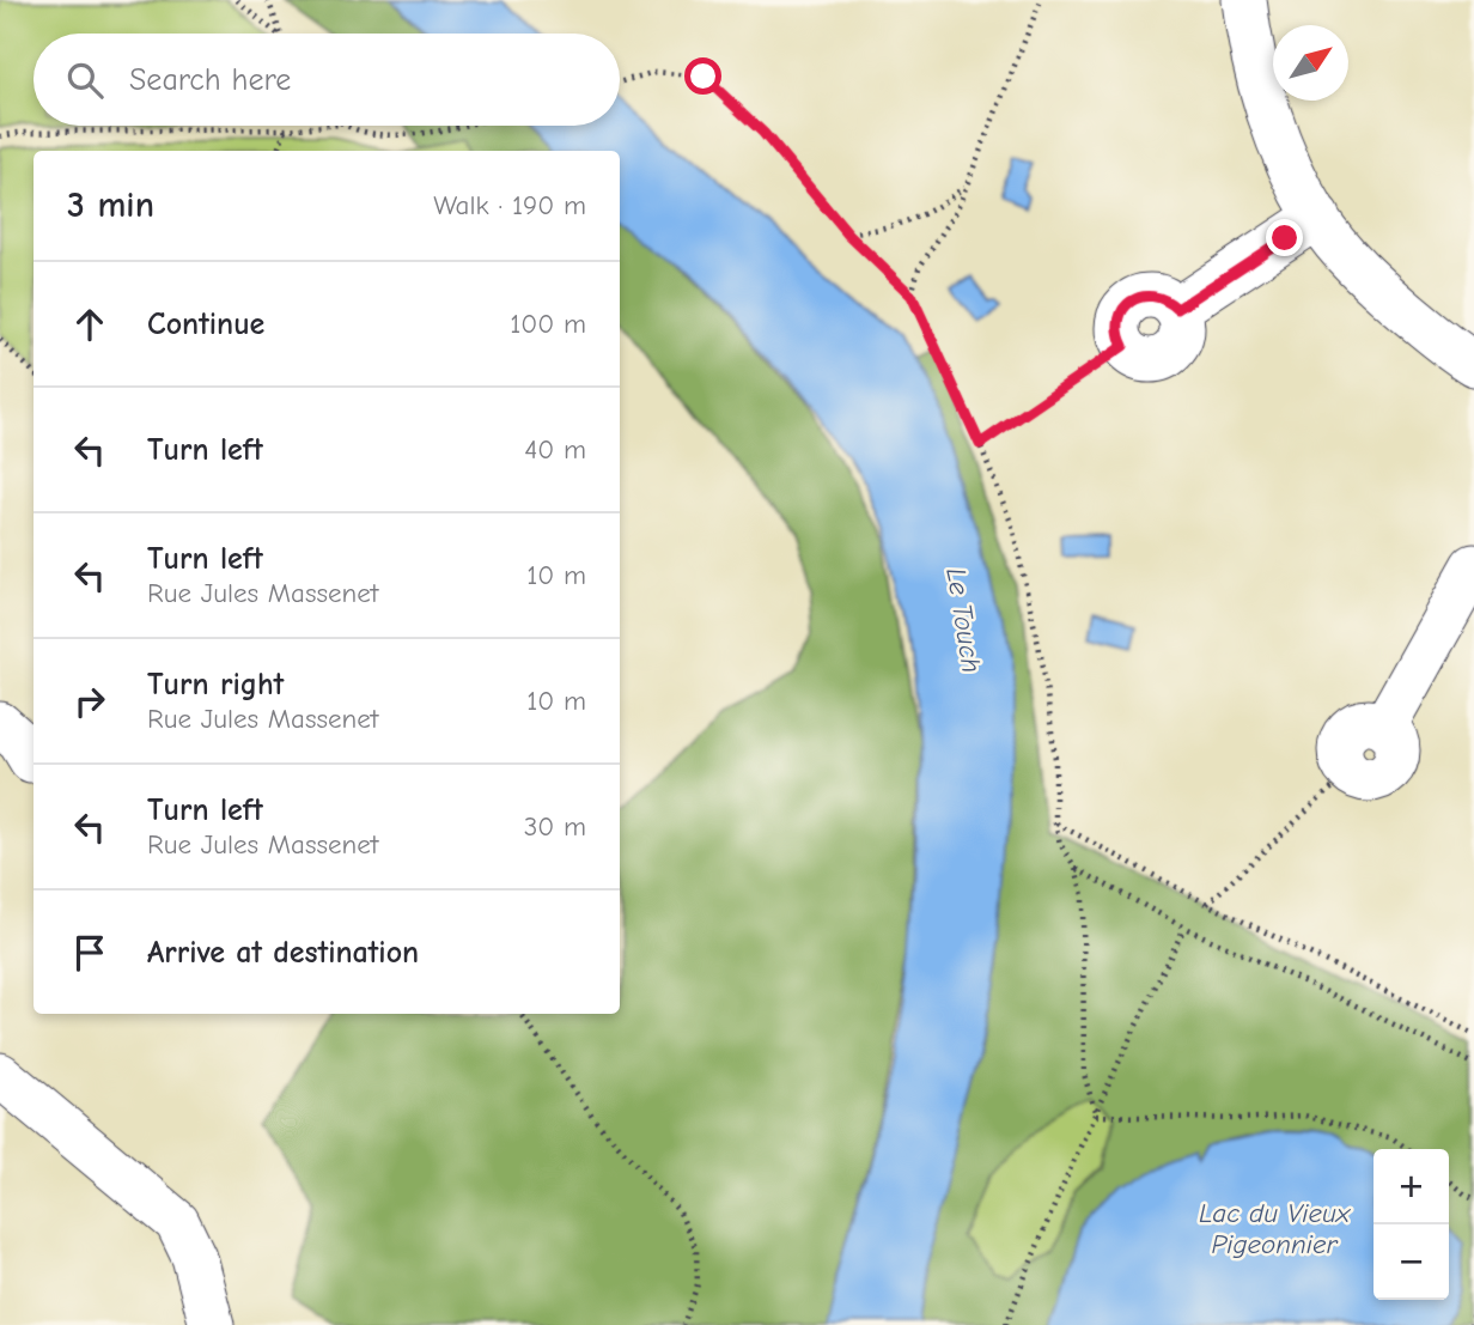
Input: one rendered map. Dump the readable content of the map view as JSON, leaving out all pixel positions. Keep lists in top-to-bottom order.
{
  "water": ["Le Touch", "Lac du Vieux Pigeonnier"],
  "north": "top right",
  "page": {
    "search": "Search here",
    "heading": ["3 min", "Walk · 190 m"],
    "list": [
      ["Continue", "100 m"],
      ["Turn left", "40 m"],
      ["Turn left", "Rue Jules Massenet", "10 m"],
      ["Turn right", "Rue Jules Massenet", "10 m"],
      ["Turn left", "Rue Jules Massenet", "30 m"],
      "Arrive at destination"
    ],
    "map_buttons": ["+", "−"]
  }
}
